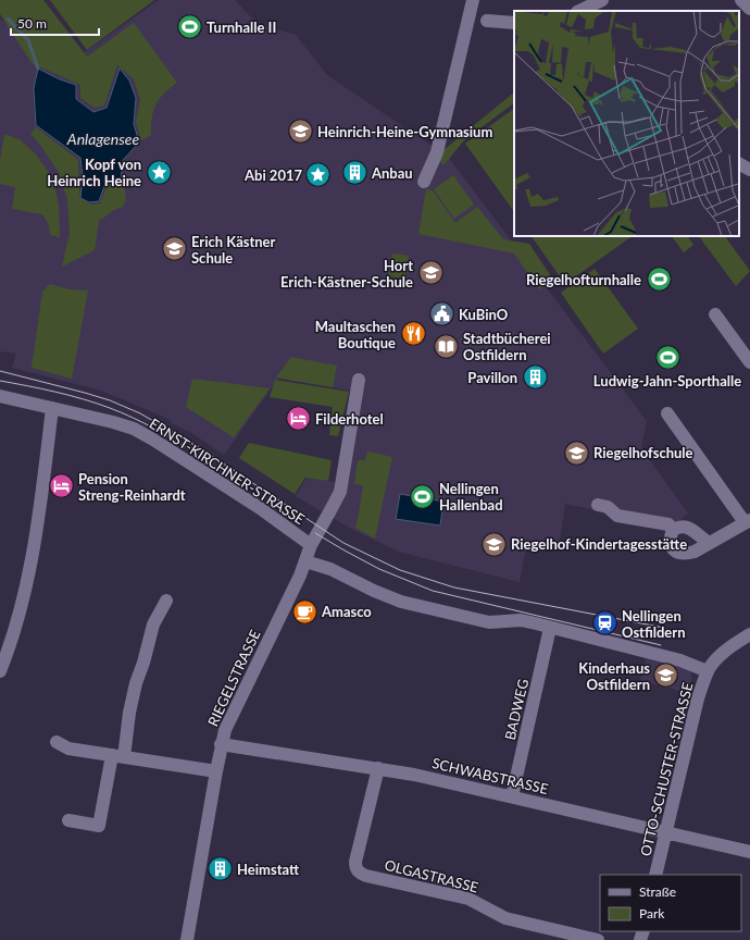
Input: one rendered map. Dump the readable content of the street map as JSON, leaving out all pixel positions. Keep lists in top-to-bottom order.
{
  "streets": {
    "street": [
      "ERNST-KIRCHNER-STRASSE",
      "RIEGELSTRASSE",
      "BADWEG",
      "OTTO-SCHUSTER-STRASSE",
      "SCHWABSTRASSE",
      "OLGASTRASSE"
    ]
  },
  "crossings": [
    ["ERNST-KIRCHNER-STRASSE", "RIEGELSTRASSE"],
    ["RIEGELSTRASSE", "SCHWABSTRASSE"],
    ["BADWEG", "SCHWABSTRASSE"],
    ["OTTO-SCHUSTER-STRASSE", "SCHWABSTRASSE"],
    ["SCHWABSTRASSE", "OLGASTRASSE"]
  ],
  "water": ["Anlagensee"],
  "places": {
    "sports": [
      "Turnhalle II",
      "Riegelhofturnhalle",
      "Ludwig-Jahn-Sporthalle",
      "Nellingen Hallenbad"
    ],
    "school or university": [
      "Heinrich-Heine-Gymnasium",
      "Erich Kästner Schule",
      "Hort Erich-Kästner-Schule",
      "Riegelhofschule",
      "Riegelhof-Kindertagesstätte",
      "Kinderhaus Ostfildern"
    ],
    "place": ["Kopf von Heinrich Heine", "Abi 2017"],
    "building": ["Anbau", "Pavillon", "Heimstatt"],
    "public building": ["KuBinO"],
    "restaurant": ["Maultaschen Boutique"],
    "library": ["Stadtbücherei Ostfildern"],
    "hotel": ["Filderhotel", "Pension Streng-Reinhardt"],
    "cafe": ["Amasco"],
    "station": ["Nellingen Ostfildern"]
  },
  "legend": ["Straße", "Park"],
  "scale_bar": "50 m"
}
